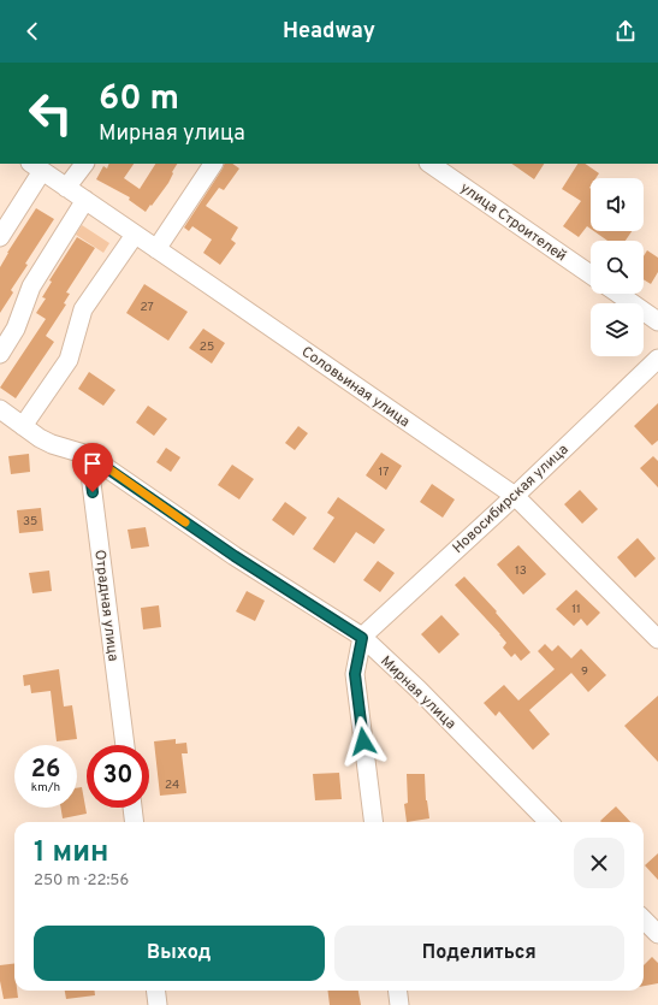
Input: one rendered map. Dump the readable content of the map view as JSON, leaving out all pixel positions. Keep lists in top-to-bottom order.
{
  "streets": {
    "street": [
      "улица Строителей",
      "Соловьиная улица",
      "Новосибирская улица",
      "Отрадная улица",
      "Мирная улица"
    ]
  },
  "crossings": [
    ["Соловьиная улица", "Новосибирская улица"],
    ["Новосибирская улица", "Мирная улица"],
    ["Отрадная улица", "Мирная улица"]
  ],
  "house_numbers": [
    "27",
    "25",
    "17",
    "35",
    "13",
    "11",
    "9",
    "24"
  ],
  "page": {
    "header": "Headway",
    "turn": ["60 m", "Мирная улица"],
    "speed": "26 km/h",
    "limit": "30",
    "heading": ["1 мин", "250 m · 22:56"],
    "buttons": ["Выход", "Поделиться"]
  }
}
